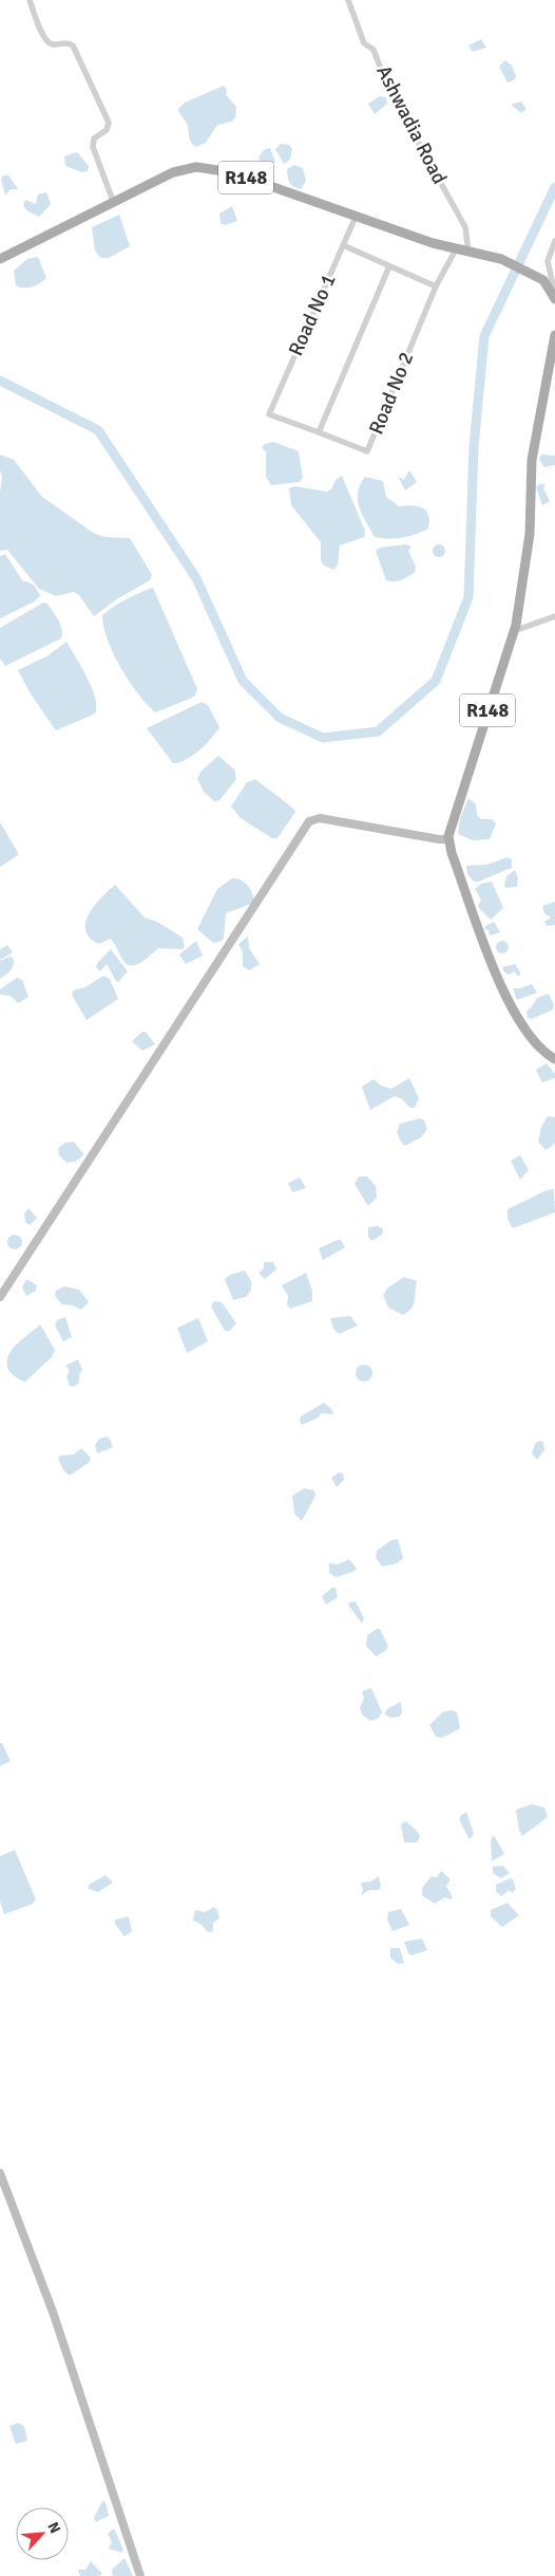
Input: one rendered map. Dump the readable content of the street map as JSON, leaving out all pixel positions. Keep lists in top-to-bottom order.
{
  "streets": {
    "main road": ["R148"],
    "street": ["Ashwadia Road", "Road No 1", "Road No 2"]
  },
  "crossings": [
    ["Ashwadia Road", "R148"],
    ["R148", "Road No 1"],
    ["Road No 1", "Road No 2"]
  ],
  "north": "top right"
}
